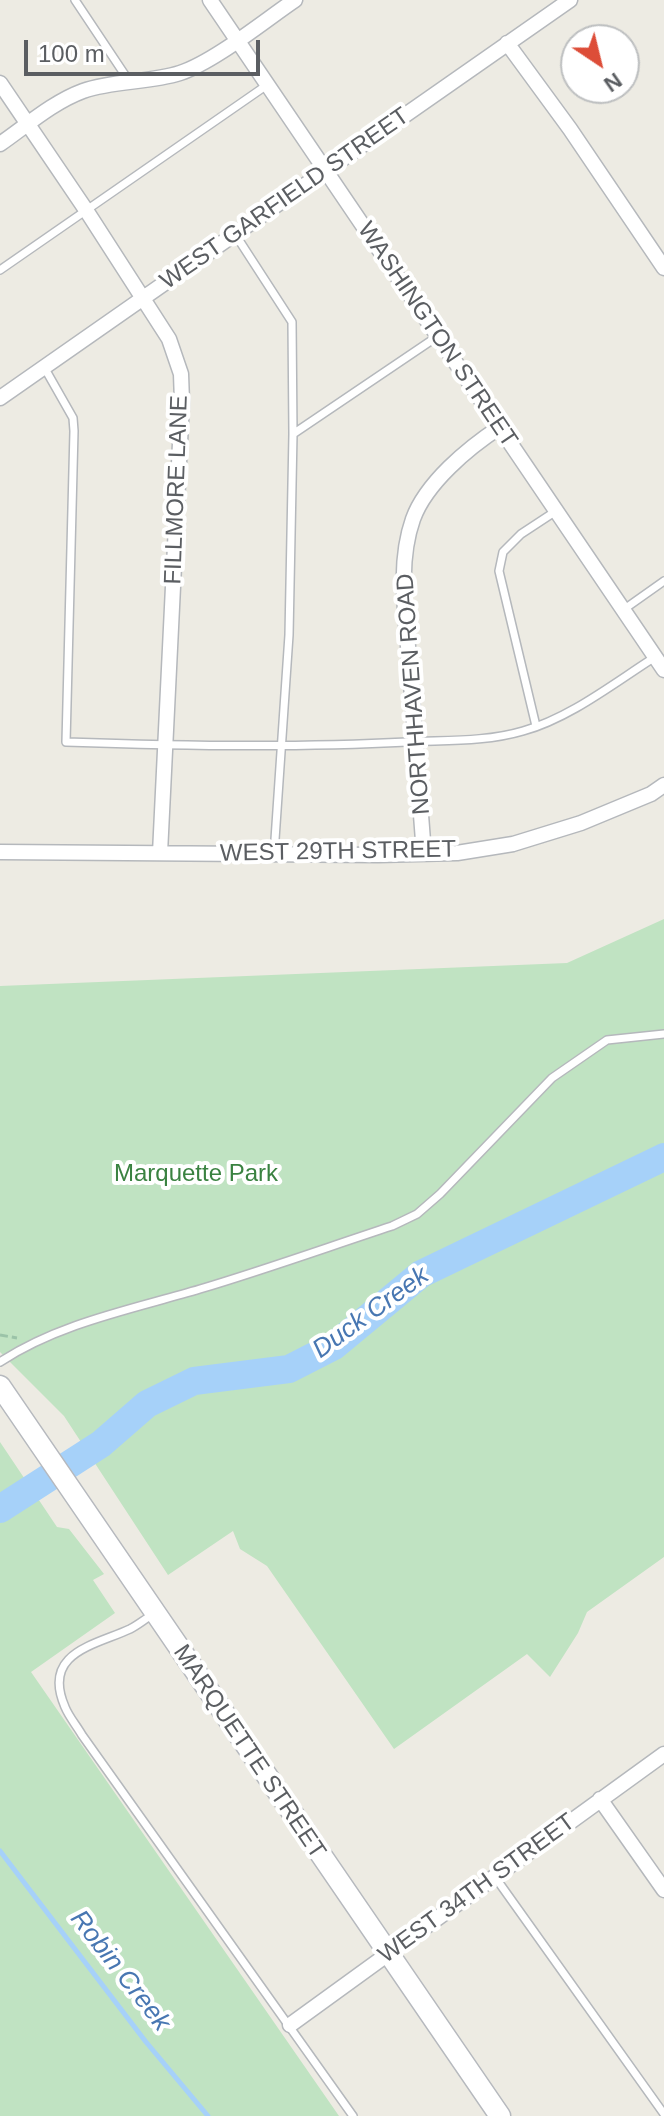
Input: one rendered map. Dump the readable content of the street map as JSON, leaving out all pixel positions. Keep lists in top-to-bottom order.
{
  "streets": {
    "main road": ["MARQUETTE STREET"],
    "street": [
      "WEST GARFIELD STREET",
      "WASHINGTON STREET",
      "FILLMORE LANE",
      "NORTHHAVEN ROAD",
      "WEST 29TH STREET",
      "WEST 34TH STREET"
    ]
  },
  "crossings": [
    ["WEST GARFIELD STREET", "WASHINGTON STREET"],
    ["WEST GARFIELD STREET", "FILLMORE LANE"],
    ["WASHINGTON STREET", "NORTHHAVEN ROAD"],
    ["FILLMORE LANE", "WEST 29TH STREET"],
    ["NORTHHAVEN ROAD", "WEST 29TH STREET"],
    ["MARQUETTE STREET", "WEST 34TH STREET"]
  ],
  "water": ["Duck Creek", "Robin Creek"],
  "parks": ["Marquette Park"],
  "scale_bar": "100 m",
  "north": "bottom right"
}
